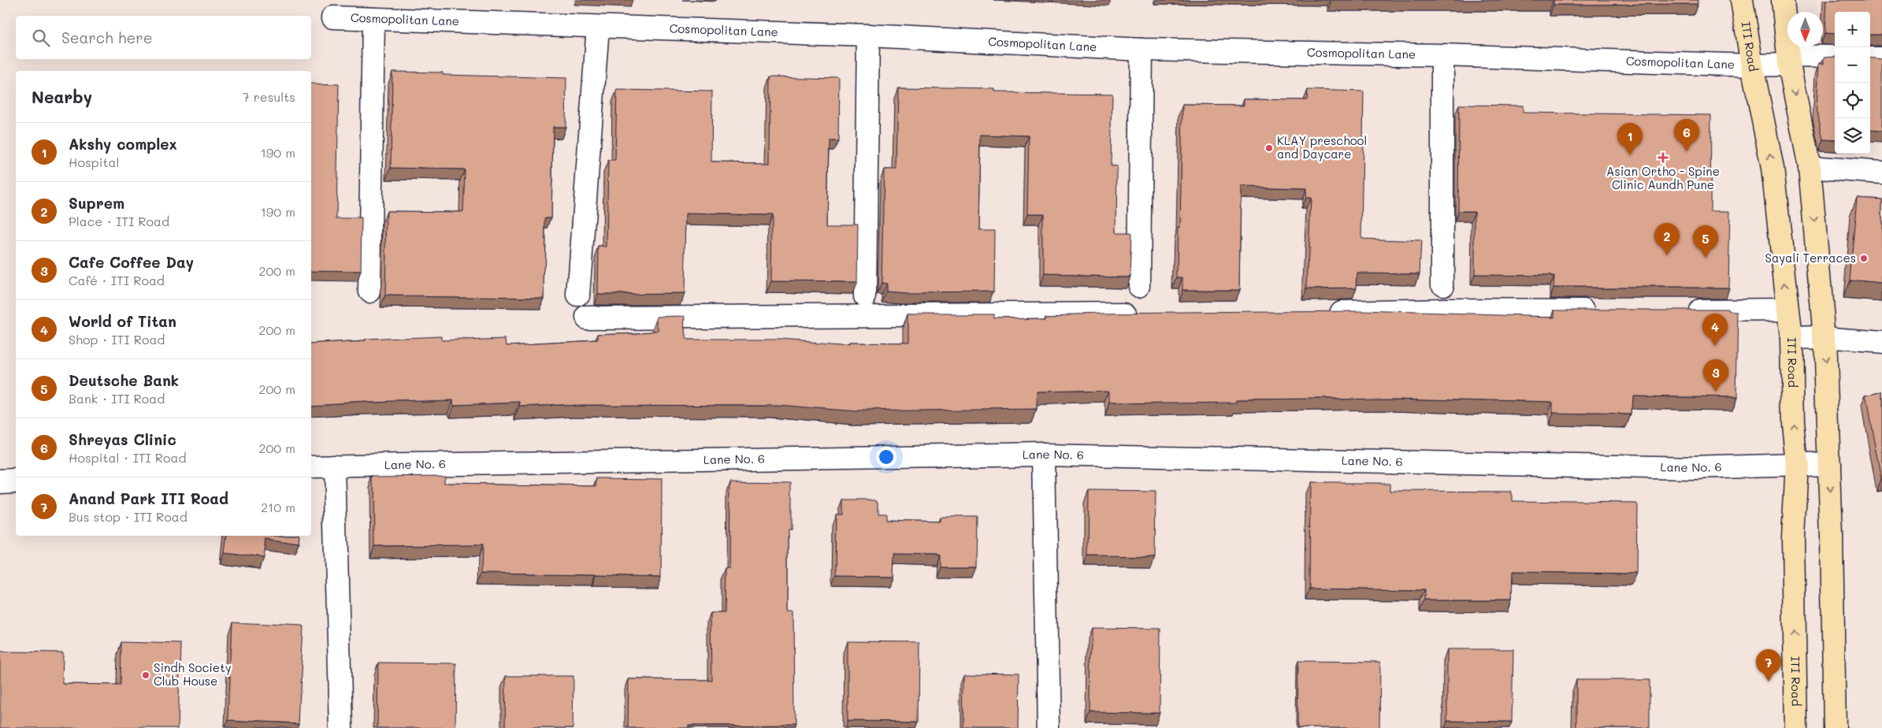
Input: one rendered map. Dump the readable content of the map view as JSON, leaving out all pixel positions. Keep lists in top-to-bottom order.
{
  "streets": {
    "main road": ["ITI Road"],
    "street": ["Cosmopolitan Lane", "Lane No. 6"]
  },
  "crossings": [
    ["Cosmopolitan Lane", "ITI Road"],
    ["ITI Road", "Lane No. 6"]
  ],
  "places": {
    "other": ["KLAY preschool and Daycare", "Sayali Terraces", "Sindh Society Club House"],
    "health": ["Asian Ortho - Spine Clinic Aundh Pune"]
  },
  "north": "bottom",
  "page": {
    "map_buttons": ["+", "−"],
    "search": "Search here",
    "heading": ["Nearby", "7 results"],
    "pins": [
      "6",
      "1",
      "2",
      "5",
      "4",
      "3",
      "7"
    ],
    "list": [
      {
        "mark": "1",
        "name": "Akshy complex",
        "note": "Hospital",
        "value": "190 m"
      },
      {
        "mark": "2",
        "name": "Suprem",
        "note": "Place · ITI Road",
        "value": "190 m"
      },
      {
        "mark": "3",
        "name": "Cafe Coffee Day",
        "note": "Café · ITI Road",
        "value": "200 m"
      },
      {
        "mark": "4",
        "name": "World of Titan",
        "note": "Shop · ITI Road",
        "value": "200 m"
      },
      {
        "mark": "5",
        "name": "Deutsche Bank",
        "note": "Bank · ITI Road",
        "value": "200 m"
      },
      {
        "mark": "6",
        "name": "Shreyas Clinic",
        "note": "Hospital · ITI Road",
        "value": "200 m"
      },
      {
        "mark": "7",
        "name": "Anand Park ITI Road",
        "note": "Bus stop · ITI Road",
        "value": "210 m"
      }
    ]
  }
}
